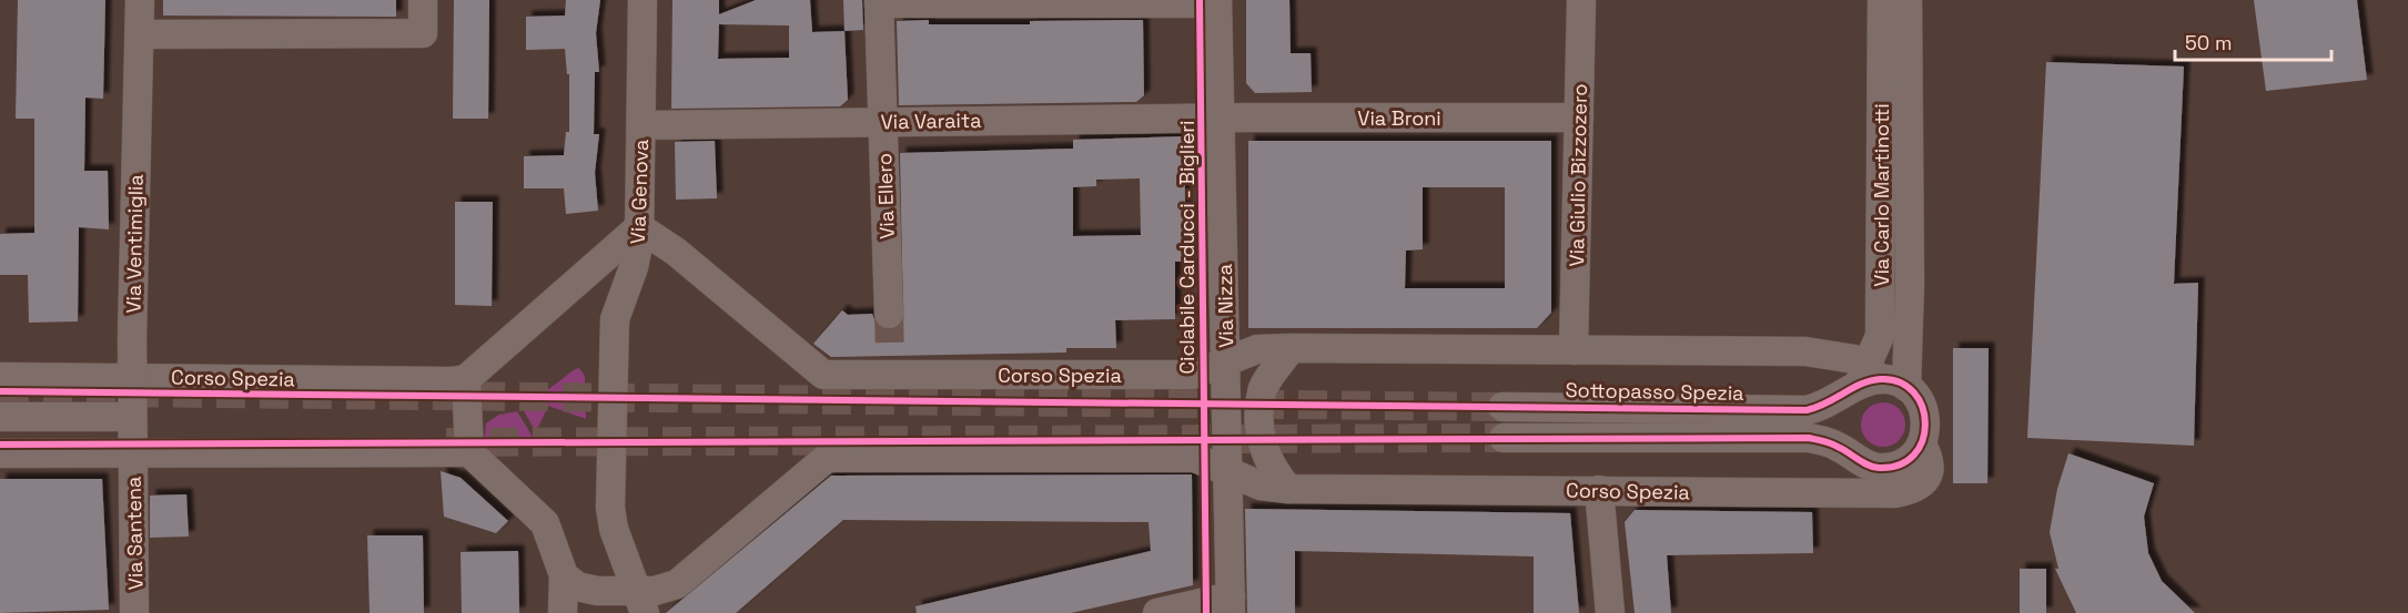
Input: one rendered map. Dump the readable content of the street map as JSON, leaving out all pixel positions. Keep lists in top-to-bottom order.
{
  "streets": {
    "street": [
      "Via Broni",
      "Via Varaita",
      "Via Giulio Bizzozero",
      "Via Genova",
      "Via Carlo Martinotti",
      "Via Ellero",
      "Via Ventimiglia",
      "Via Nizza",
      "Corso Spezia",
      "Sottopasso Spezia",
      "Via Santena"
    ],
    "cycle path": ["Ciclabile Carducci - Biglieri"]
  },
  "crossings": [
    ["Via Broni", "Via Varaita"],
    ["Via Broni", "Via Giulio Bizzozero"],
    ["Via Broni", "Via Nizza"],
    ["Via Varaita", "Via Genova"],
    ["Via Varaita", "Via Ellero"],
    ["Via Varaita", "Via Nizza"],
    ["Via Giulio Bizzozero", "Corso Spezia"],
    ["Via Genova", "Corso Spezia"],
    ["Via Carlo Martinotti", "Corso Spezia"],
    ["Via Carlo Martinotti", "Sottopasso Spezia"],
    ["Via Ventimiglia", "Corso Spezia"],
    ["Via Ventimiglia", "Via Santena"],
    ["Via Nizza", "Corso Spezia"],
    ["Corso Spezia", "Sottopasso Spezia"]
  ],
  "scale_bar": "50 m"
}
